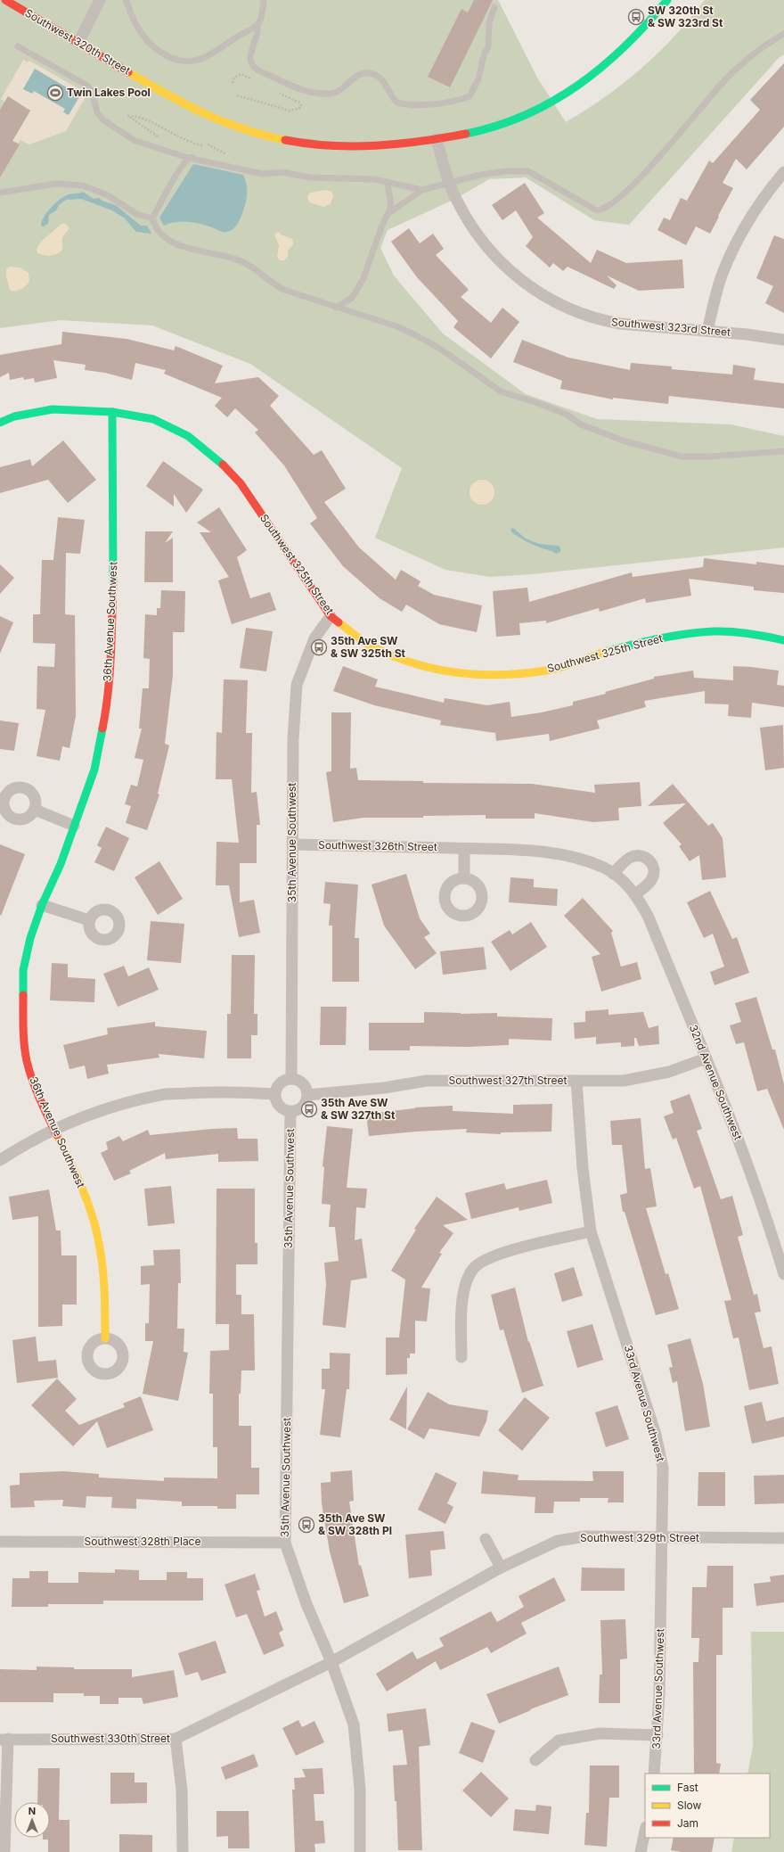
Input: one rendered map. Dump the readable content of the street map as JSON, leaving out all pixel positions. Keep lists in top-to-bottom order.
{
  "streets": {
    "street": [
      "Southwest 320th Street",
      "Southwest 323rd Street",
      "Southwest 325th Street",
      "36th Avenue Southwest",
      "35th Avenue Southwest",
      "Southwest 326th Street",
      "Southwest 327th Street",
      "32nd Avenue Southwest",
      "33rd Avenue Southwest",
      "Southwest 329th Street",
      "Southwest 328th Place",
      "Southwest 330th Street"
    ]
  },
  "crossings": [
    ["Southwest 320th Street", "Southwest 323rd Street"],
    ["Southwest 325th Street", "36th Avenue Southwest"],
    ["Southwest 325th Street", "35th Avenue Southwest"],
    ["35th Avenue Southwest", "Southwest 326th Street"],
    ["35th Avenue Southwest", "Southwest 327th Street"],
    ["35th Avenue Southwest", "Southwest 329th Street"],
    ["35th Avenue Southwest", "Southwest 328th Place"],
    ["35th Avenue Southwest", "Southwest 330th Street"],
    ["Southwest 326th Street", "32nd Avenue Southwest"],
    ["Southwest 327th Street", "32nd Avenue Southwest"],
    ["Southwest 327th Street", "33rd Avenue Southwest"],
    ["33rd Avenue Southwest", "Southwest 329th Street"],
    ["Southwest 329th Street", "Southwest 330th Street"]
  ],
  "places": {
    "bus stop": [
      "SW 320th St & SW 323rd St",
      "35th Ave SW & SW 325th St",
      "35th Ave SW & SW 327th St",
      "35th Ave SW & SW 328th Pl"
    ],
    "sports": ["Twin Lakes Pool"]
  },
  "legend": ["Fast", "Slow", "Jam"],
  "north": "top"
}
